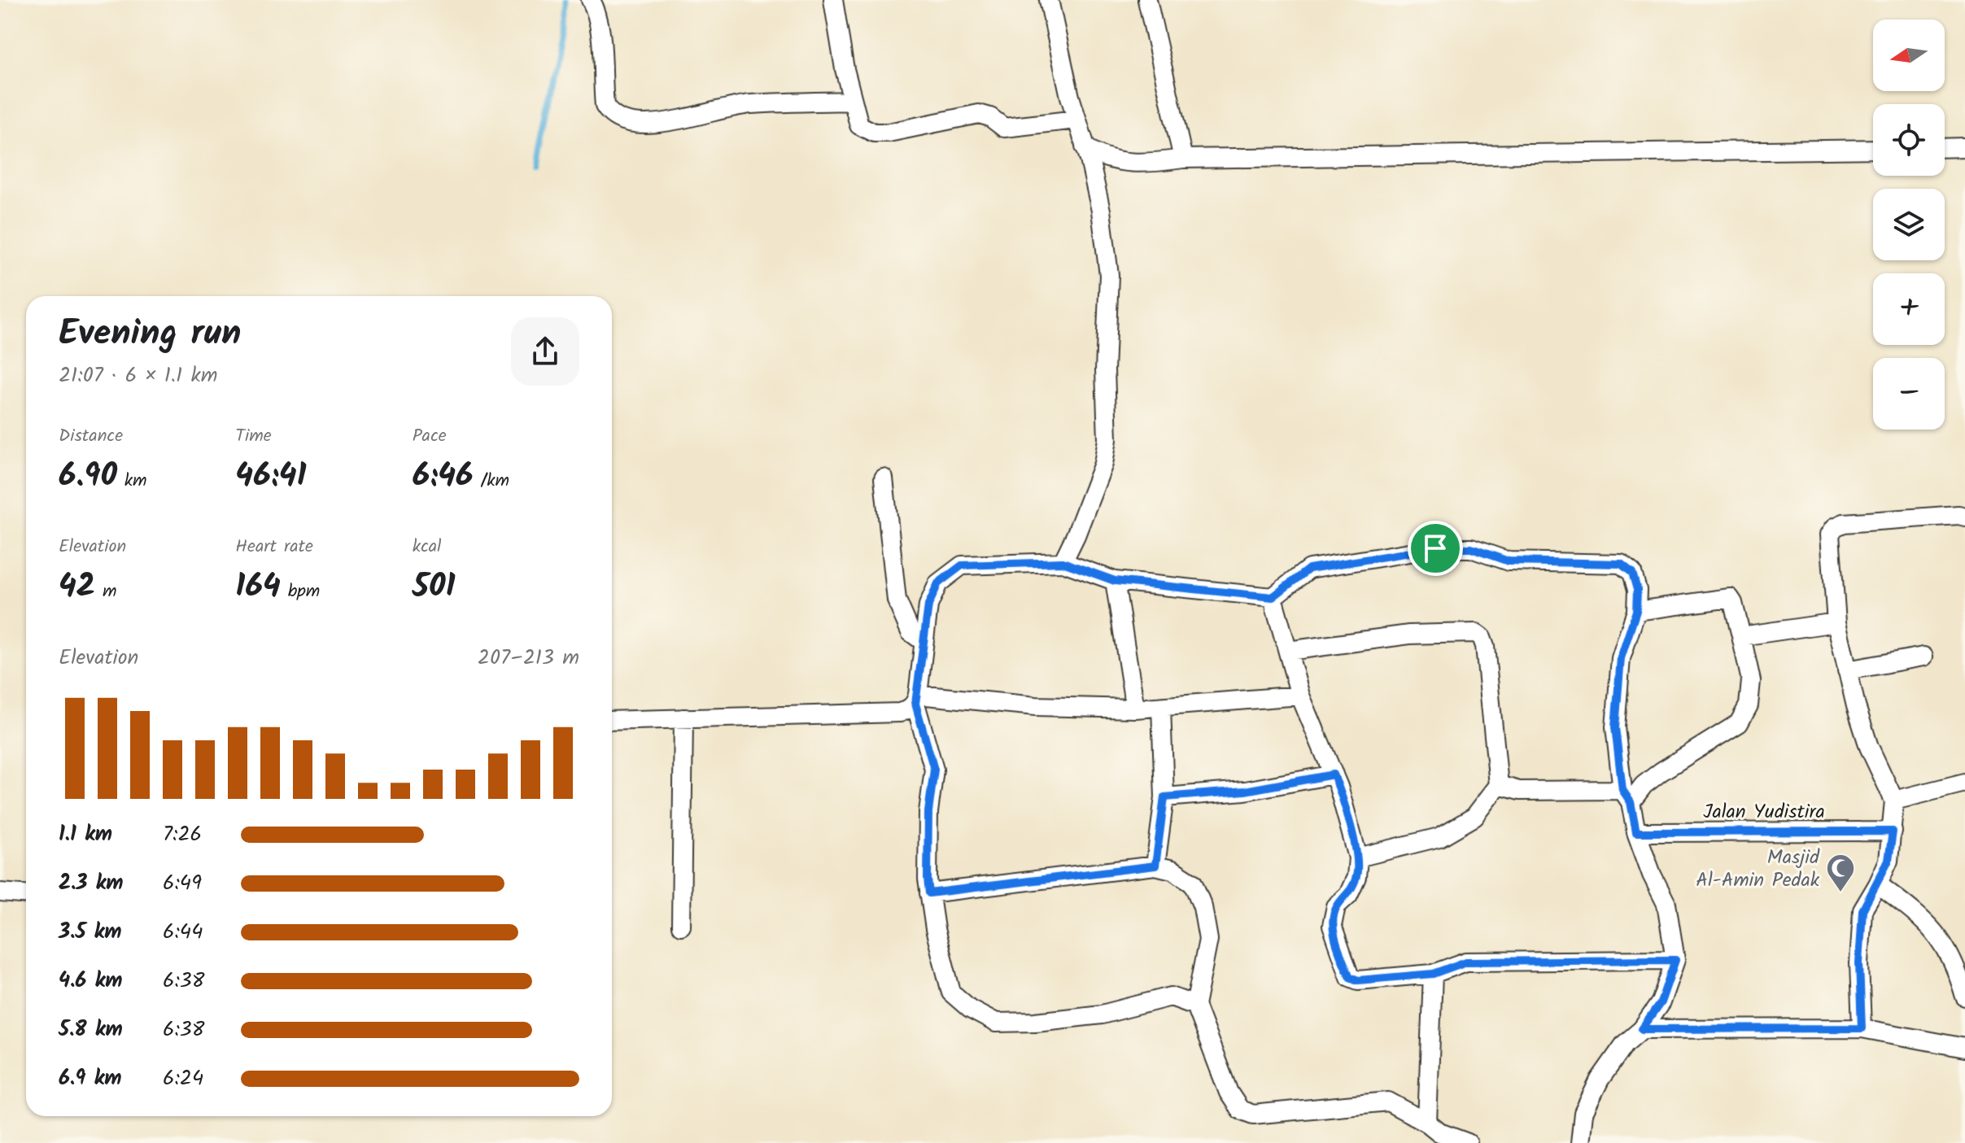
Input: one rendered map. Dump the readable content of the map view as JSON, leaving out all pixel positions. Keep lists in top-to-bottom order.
{
  "streets": {
    "street": ["Jalan Yudistira"]
  },
  "places": {
    "mosque": ["Masjid Al-Amin Pedak"]
  },
  "north": "left",
  "page": {
    "map_buttons": ["+", "−"],
    "heading": ["Evening run", "21:07 · 6 × 1.1 km"],
    "stats": [
      ["Distance", "6.90 km"],
      ["Time", "46:41"],
      ["Pace", "6:46 /km"],
      ["Elevation", "42 m"],
      ["Heart rate", "164 bpm"],
      ["kcal", "501"]
    ],
    "chart": ["Elevation", "207–213 m"],
    "list": [
      {
        "name": "1.1 km",
        "note": "7:26"
      },
      {
        "name": "2.3 km",
        "note": "6:49"
      },
      {
        "name": "3.5 km",
        "note": "6:44"
      },
      {
        "name": "4.6 km",
        "note": "6:38"
      },
      {
        "name": "5.8 km",
        "note": "6:38"
      },
      {
        "name": "6.9 km",
        "note": "6:24"
      }
    ]
  }
}
